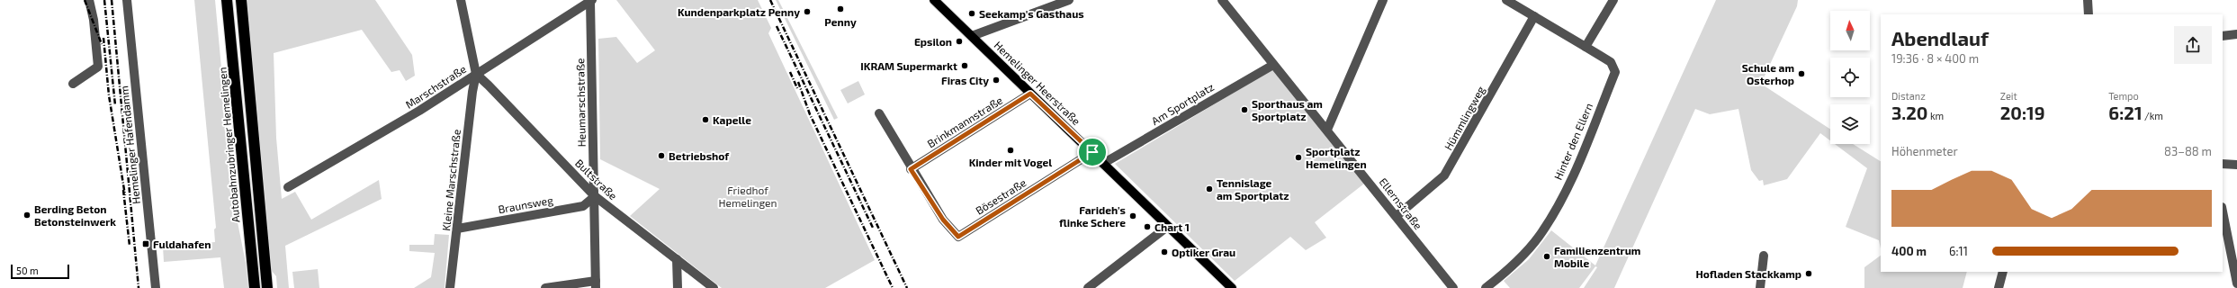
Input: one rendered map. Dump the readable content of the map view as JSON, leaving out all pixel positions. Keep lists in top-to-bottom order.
{
  "streets": {
    "highway": ["Autobahnzubringer Hemelingen"],
    "main road": ["Hemelinger Heerstraße"],
    "street": [
      "Marschstraße",
      "Heumarschstraße",
      "Am Sportplatz",
      "Hümmlingweg",
      "Brinkmannstraße",
      "Hinter den Ellern",
      "Hemelinger Hafendamm",
      "Bultstraße",
      "Kleine Marschstraße",
      "Bösestraße",
      "Ellernstraße",
      "Braunsweg"
    ]
  },
  "crossings": [
    ["Hemelinger Heerstraße", "Am Sportplatz"],
    ["Hemelinger Heerstraße", "Brinkmannstraße"],
    ["Hemelinger Heerstraße", "Bösestraße"],
    ["Marschstraße", "Heumarschstraße"],
    ["Marschstraße", "Bultstraße"],
    ["Marschstraße", "Kleine Marschstraße"],
    ["Heumarschstraße", "Bultstraße"],
    ["Heumarschstraße", "Braunsweg"],
    ["Am Sportplatz", "Ellernstraße"],
    ["Hümmlingweg", "Hinter den Ellern"],
    ["Hümmlingweg", "Ellernstraße"],
    ["Brinkmannstraße", "Bösestraße"],
    ["Bultstraße", "Kleine Marschstraße"],
    ["Bultstraße", "Braunsweg"],
    ["Kleine Marschstraße", "Braunsweg"]
  ],
  "parks": ["Friedhof Hemelingen"],
  "places": {
    "other": [
      "Penny",
      "Kundenparkplatz Penny",
      "Seekamp's Gasthaus",
      "Epsilon",
      "IKRAM Supermarkt",
      "Schule am Osterhop",
      "Firas City",
      "Sporthaus am Sportplatz",
      "Kapelle",
      "Kinder mit Vogel",
      "Betriebshof",
      "Sportplatz Hemelingen",
      "Tennislage am Sportplatz",
      "Berding Beton Betonsteinwerk",
      "Farideh's flinke Schere",
      "Chart 1",
      "Optiker Grau",
      "Familienzentrum Mobile",
      "Hofladen Stackkamp"
    ],
    "transit": ["Fuldahafen"]
  },
  "scale_bar": "50 m",
  "north": "top",
  "page": {
    "heading": ["Abendlauf", "19:36 · 8 × 400 m"],
    "stats": [
      ["Distanz", "3.20 km"],
      ["Zeit", "20:19"],
      ["Tempo", "6:21 /km"]
    ],
    "chart": ["Höhenmeter", "83–88 m"],
    "list": [
      {
        "name": "400 m",
        "note": "6:11"
      }
    ],
    "scale": "50 m"
  }
}
